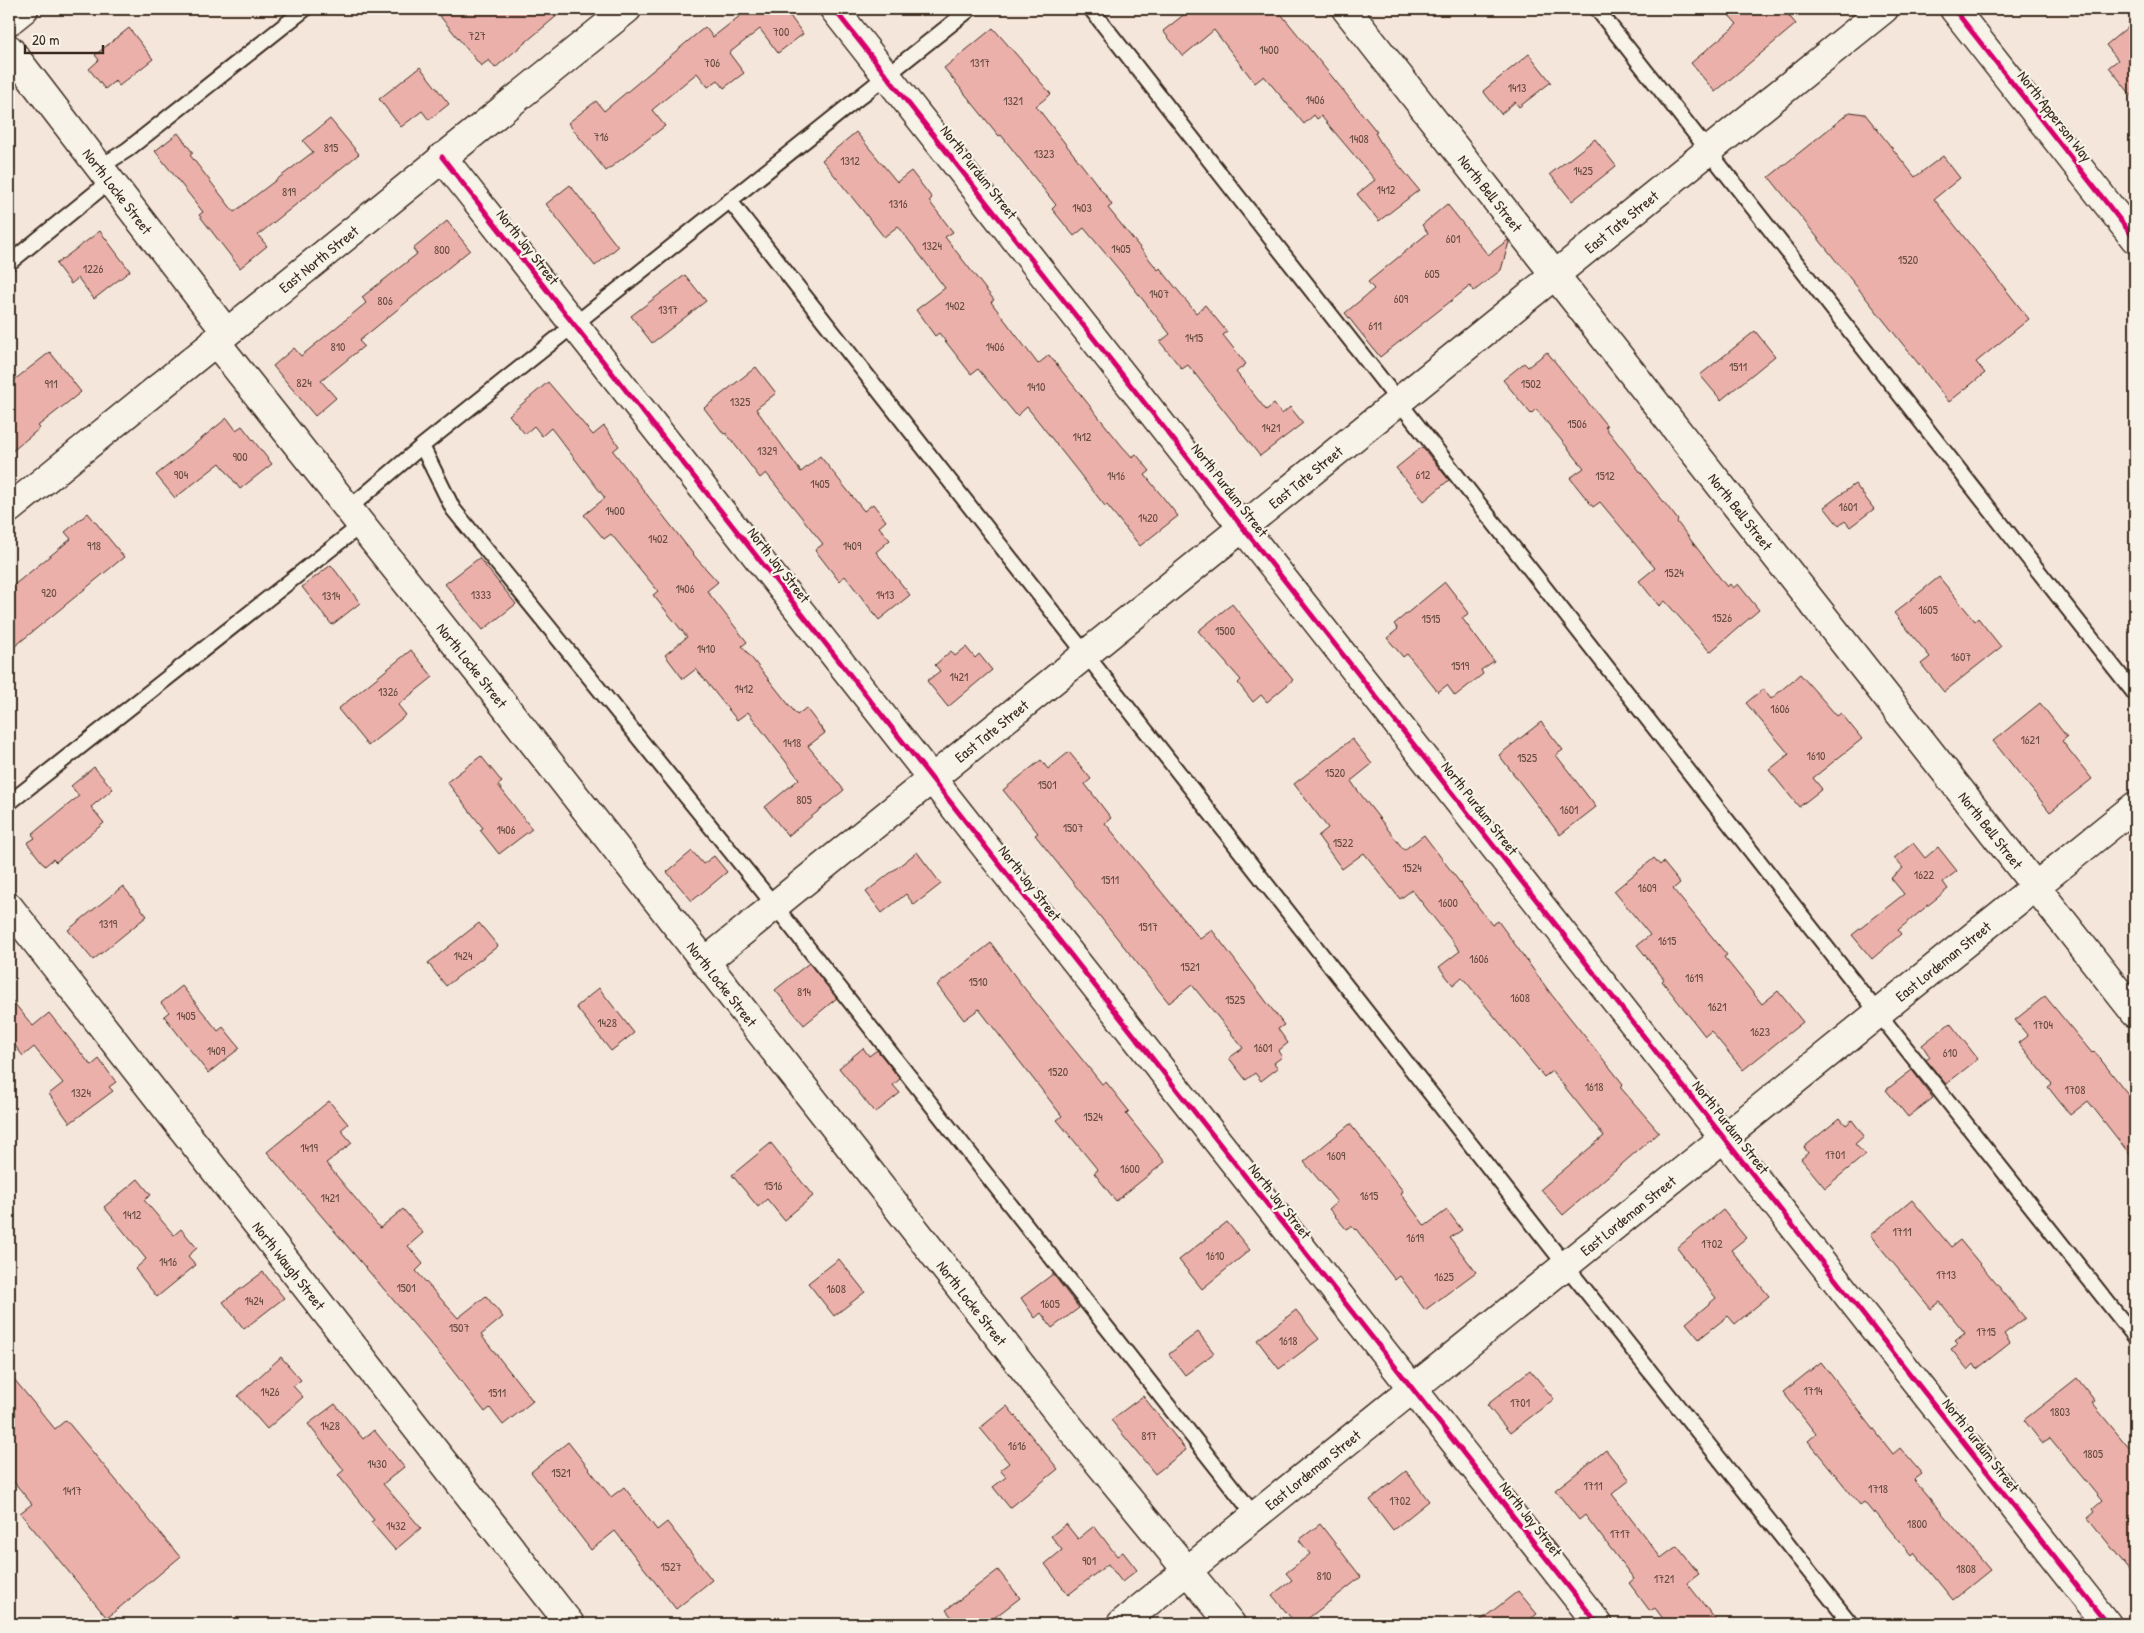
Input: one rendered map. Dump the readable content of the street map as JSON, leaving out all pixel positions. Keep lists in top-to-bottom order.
{
  "streets": {
    "street": [
      "North Apperson Way",
      "North Purdum Street",
      "North Locke Street",
      "North Bell Street",
      "East Tate Street",
      "North Jay Street",
      "East North Street",
      "East Lordeman Street",
      "North Waugh Street"
    ]
  },
  "crossings": [
    ["North Purdum Street", "East Tate Street"],
    ["North Purdum Street", "East Lordeman Street"],
    ["North Locke Street", "East Tate Street"],
    ["North Locke Street", "East North Street"],
    ["North Locke Street", "East Lordeman Street"],
    ["North Bell Street", "East Tate Street"],
    ["North Bell Street", "East Lordeman Street"],
    ["East Tate Street", "North Jay Street"],
    ["North Jay Street", "East North Street"],
    ["North Jay Street", "East Lordeman Street"]
  ],
  "house_numbers": [
    "700",
    "727",
    "1400",
    "706",
    "1317",
    "1413",
    "1406",
    "1321",
    "716",
    "1408",
    "815",
    "1323",
    "1312",
    "1425",
    "1412",
    "819",
    "1316",
    "1403",
    "601",
    "1324",
    "1405",
    "800",
    "1520",
    "1226",
    "605",
    "1407",
    "609",
    "806",
    "1402",
    "1317",
    "611",
    "1415",
    "810",
    "1406",
    "1511",
    "824",
    "911",
    "1502",
    "1410",
    "1325",
    "1506",
    "1421",
    "1412",
    "1329",
    "900",
    "904",
    "612",
    "1416",
    "1512",
    "1405",
    "1601",
    "1400",
    "1420",
    "1402",
    "918",
    "1409",
    "1524",
    "1406",
    "920",
    "1333",
    "1413",
    "1314",
    "1605",
    "1526",
    "1515",
    "1500",
    "1410",
    "1607",
    "1519",
    "1421",
    "1412",
    "1326",
    "1606",
    "1621",
    "1418",
    "1610",
    "1525",
    "1520",
    "1501",
    "805",
    "1601",
    "1507",
    "1406",
    "1522",
    "1524",
    "1622",
    "1511",
    "1609",
    "1600",
    "1319",
    "1517",
    "1615",
    "1424",
    "1606",
    "1521",
    "1619",
    "1510",
    "814",
    "1608",
    "1525",
    "1621",
    "1405",
    "1428",
    "1704",
    "1623",
    "1601",
    "1409",
    "610",
    "1520",
    "1618",
    "1708",
    "1324",
    "1524",
    "1419",
    "1701",
    "1609",
    "1600",
    "1516",
    "1615",
    "1421",
    "1412",
    "1711",
    "1619",
    "1702",
    "1610",
    "1416",
    "1713",
    "1625",
    "1501",
    "1608",
    "1424",
    "1605",
    "1507",
    "1715",
    "1618",
    "1714",
    "1426",
    "1511",
    "1701",
    "1803",
    "1428",
    "817",
    "1616",
    "1805",
    "1430",
    "1521",
    "1711",
    "1718",
    "1417",
    "1702",
    "1800",
    "1432",
    "1717",
    "901",
    "1527",
    "1808",
    "810",
    "1721"
  ],
  "scale_bar": "20 m"
}
